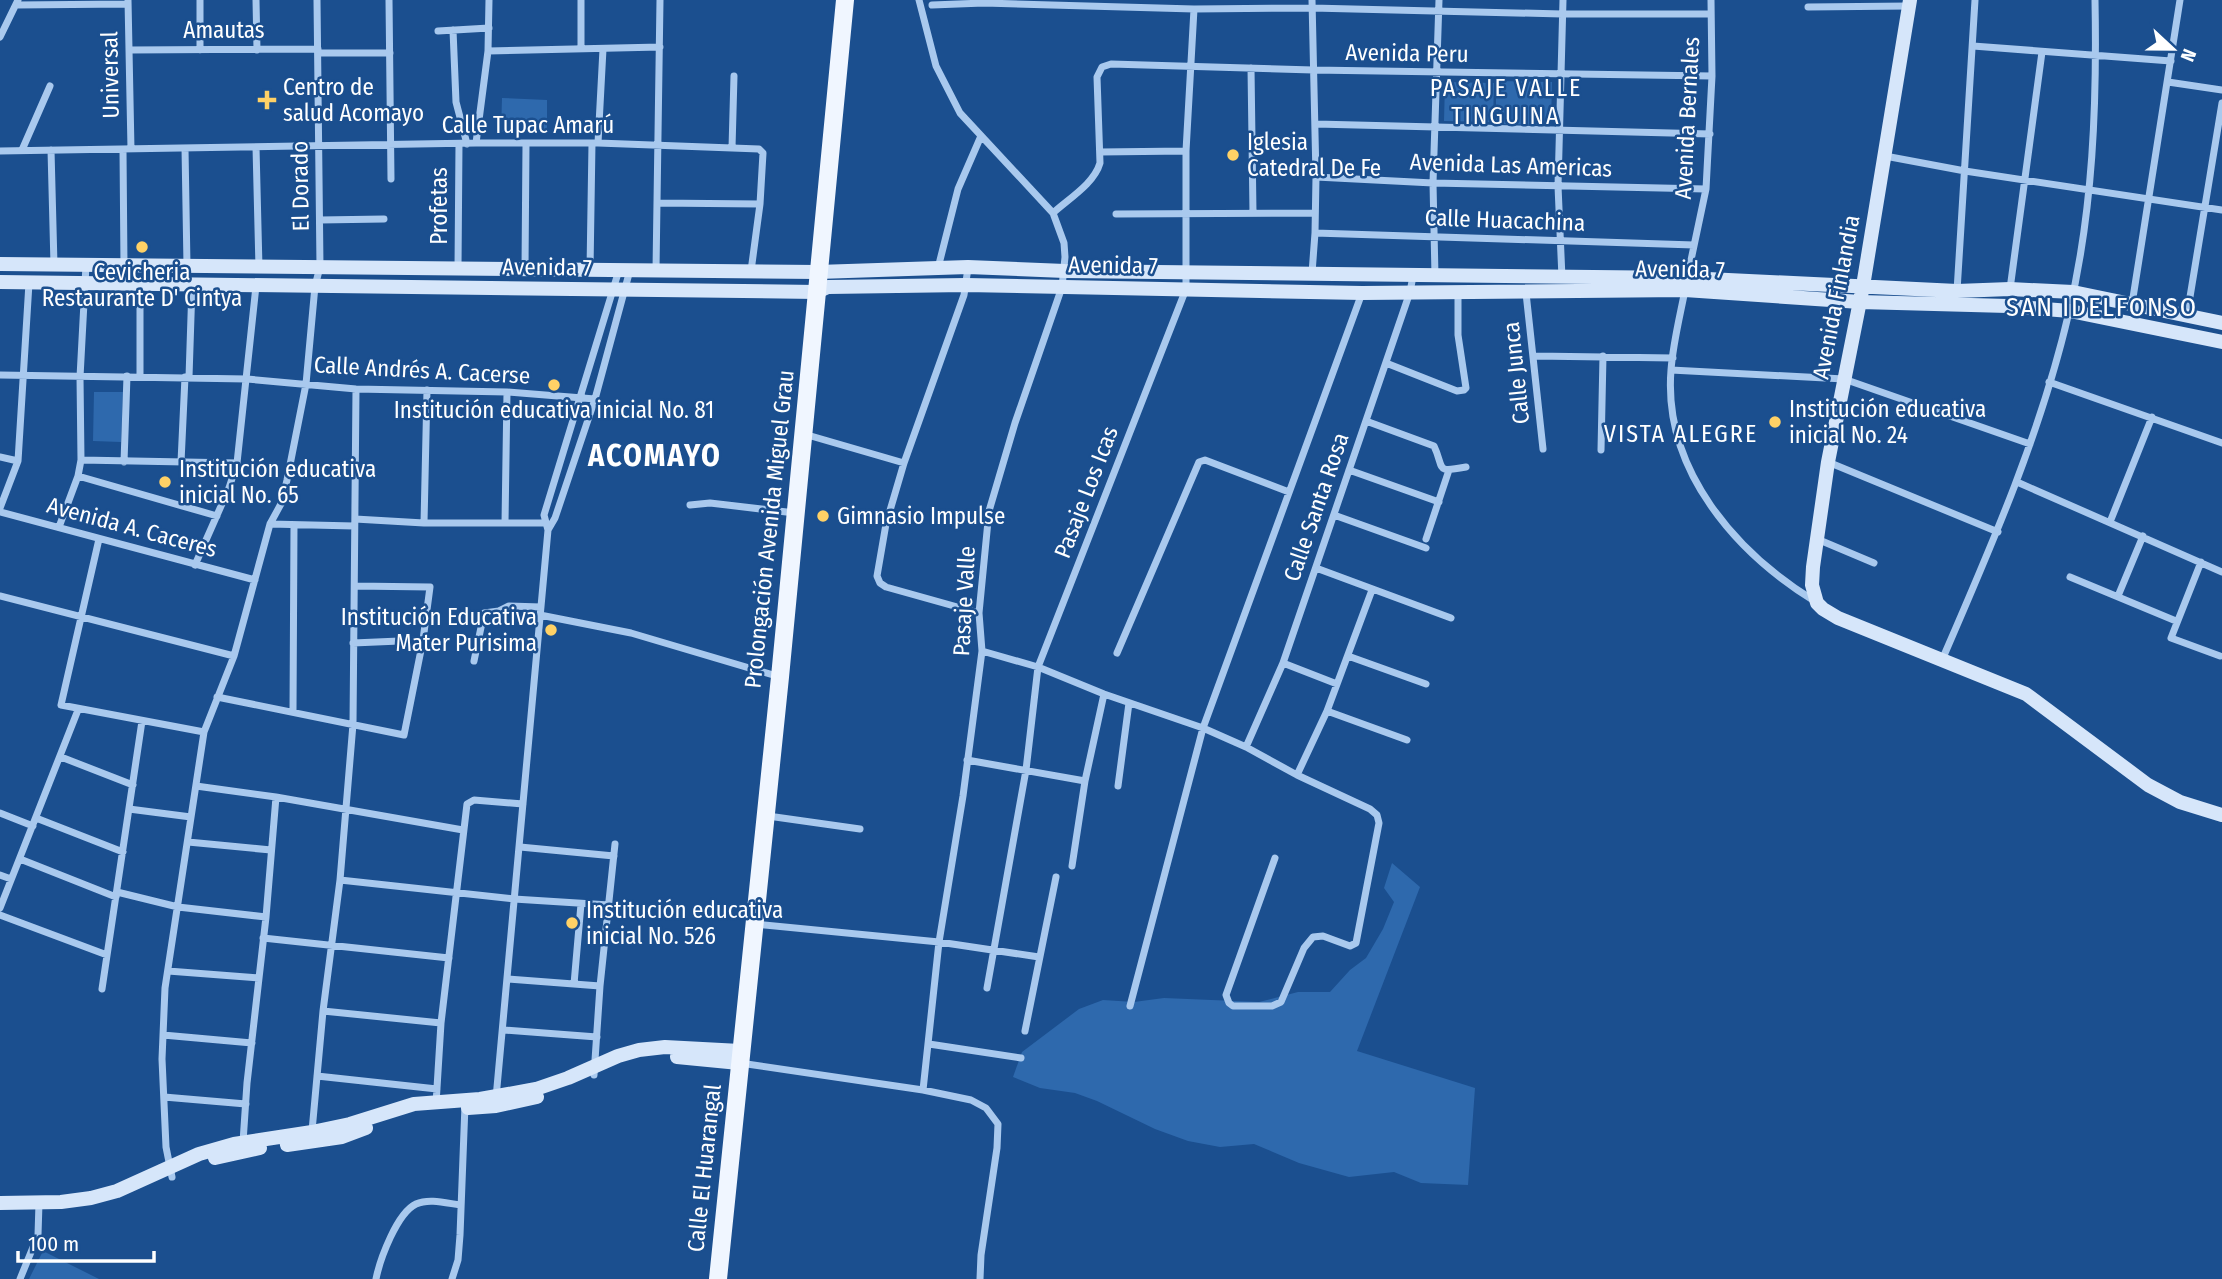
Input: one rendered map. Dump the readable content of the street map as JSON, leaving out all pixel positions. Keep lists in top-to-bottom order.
{
  "streets": {
    "main road": ["Prolongación Avenida Miguel Grau", "Calle El Huarangal"],
    "street": [
      "Amautas",
      "Avenida Peru",
      "Universal",
      "Avenida Bernales",
      "Calle Tupac Amarú",
      "Avenida Las Americas",
      "El Dorado",
      "Profetas",
      "Calle Huacachina",
      "Avenida 7",
      "Avenida Finlandia",
      "Calle Andrés A. Cacerse",
      "Calle Junca",
      "Pasaje Los Icas",
      "Calle Santa Rosa",
      "Avenida A. Caceres",
      "Pasaje Valle"
    ]
  },
  "crossings": [
    ["Amautas", "Universal"],
    ["Amautas", "El Dorado"],
    ["Avenida Peru", "Avenida Bernales"],
    ["Avenida Peru", "Pasaje Los Icas"],
    ["Universal", "Calle Tupac Amarú"],
    ["Universal", "Avenida 7"],
    ["Avenida Bernales", "Avenida Las Americas"],
    ["Avenida Bernales", "Calle Huacachina"],
    ["Avenida Bernales", "Avenida 7"],
    ["Avenida Bernales", "Avenida Finlandia"],
    ["Calle Tupac Amarú", "El Dorado"],
    ["Calle Tupac Amarú", "Profetas"],
    ["El Dorado", "Avenida 7"],
    ["El Dorado", "Calle Andrés A. Cacerse"],
    ["El Dorado", "Avenida A. Caceres"],
    ["Profetas", "Avenida 7"],
    ["Avenida 7", "Avenida Finlandia"],
    ["Avenida 7", "Calle Junca"],
    ["Avenida 7", "Pasaje Los Icas"],
    ["Avenida 7", "Calle Santa Rosa"],
    ["Avenida 7", "Prolongación Avenida Miguel Grau"],
    ["Avenida 7", "Pasaje Valle"],
    ["Prolongación Avenida Miguel Grau", "Calle El Huarangal"]
  ],
  "districts": [
    "PASAJE VALLE TINGUINA",
    "SAN IDELFONSO",
    "VISTA ALEGRE",
    "ACOMAYO"
  ],
  "places": {
    "health": ["Centro de salud Acomayo"],
    "other": [
      "Iglesia Catedral De Fe",
      "Cevicheria Restaurante D' Cintya",
      "Institución educativa inicial No. 81",
      "Institución educativa inicial No. 24",
      "Institución educativa inicial No. 65",
      "Gimnasio Impulse",
      "Institución Educativa Mater Purisima",
      "Institución educativa inicial No. 526"
    ]
  },
  "scale_bar": "100 m",
  "north": "right"
}
